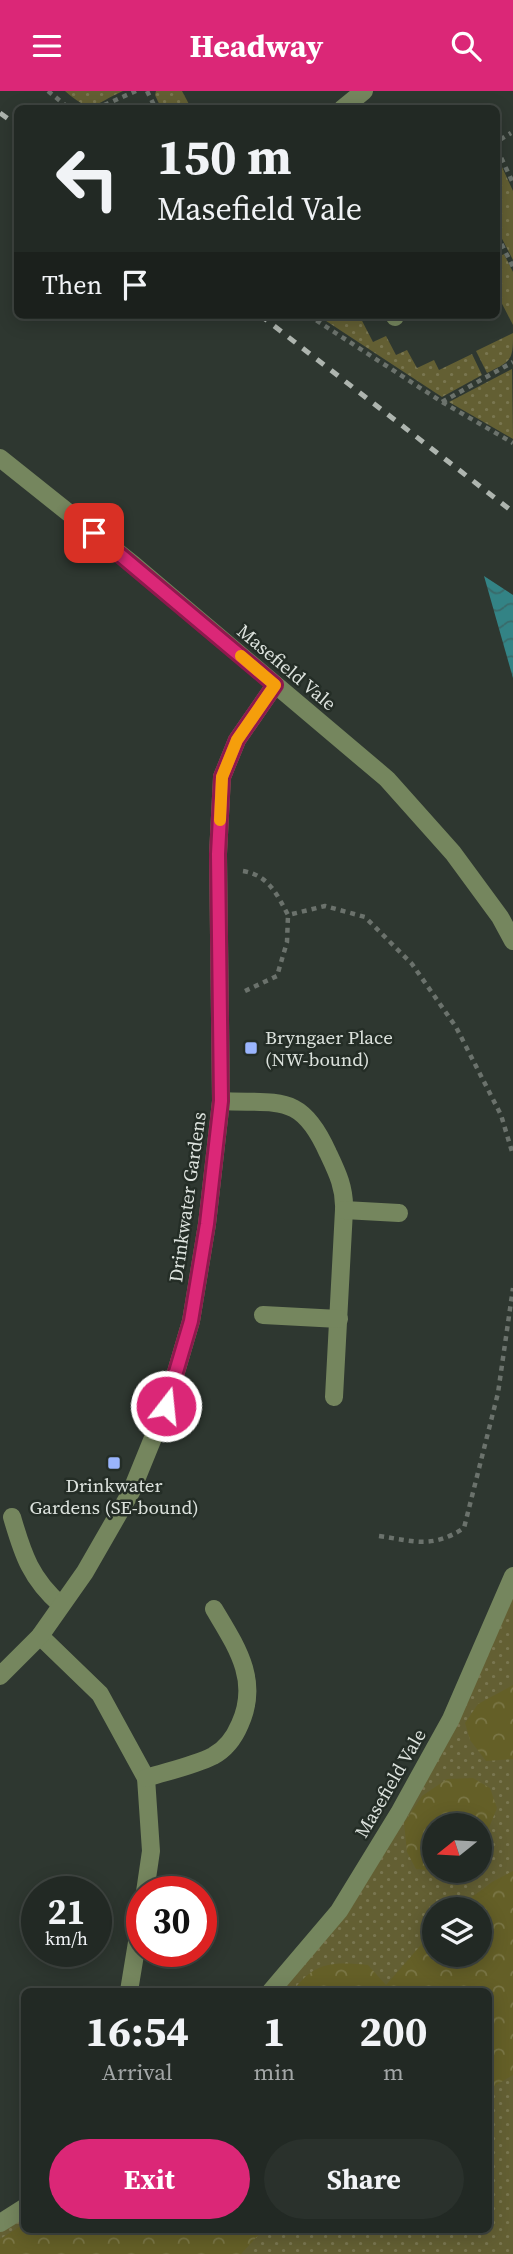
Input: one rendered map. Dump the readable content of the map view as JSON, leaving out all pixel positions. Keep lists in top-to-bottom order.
{
  "streets": {
    "street": ["Masefield Vale", "Drinkwater Gardens"]
  },
  "crossings": [
    ["Masefield Vale", "Drinkwater Gardens"]
  ],
  "places": {
    "transit": ["Bryngaer Place (NW-bound)", "Drinkwater Gardens (SE-bound)"]
  },
  "north": "left",
  "page": {
    "header": "Headway",
    "turn": ["150 m", "Masefield Vale"],
    "then": "Then",
    "speed": "21 km/h",
    "limit": "30",
    "eta": [
      "16:54",
      "Arrival",
      "1",
      "min",
      "200",
      "m"
    ],
    "buttons": ["Exit", "Share"]
  }
}
